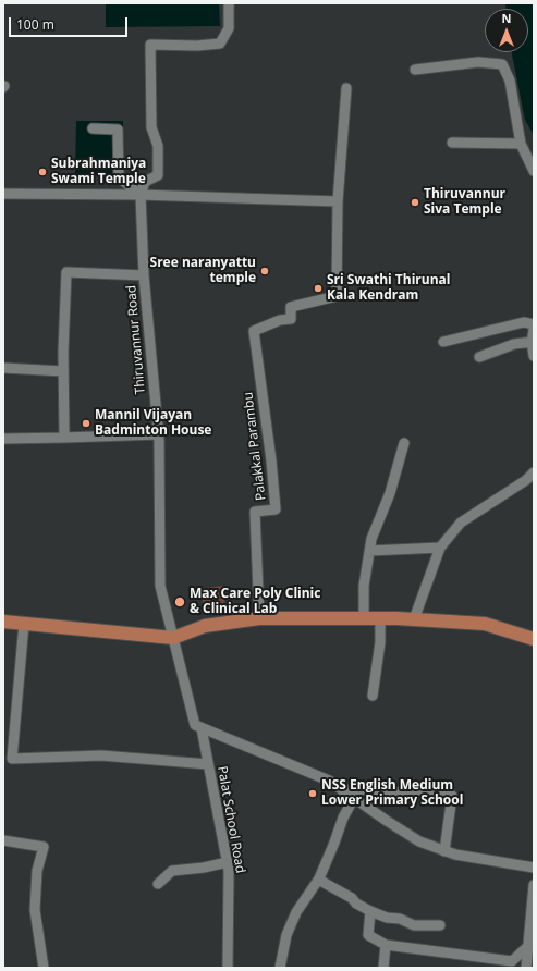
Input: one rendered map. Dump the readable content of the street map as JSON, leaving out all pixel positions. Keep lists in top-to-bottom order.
{
  "streets": {
    "street": ["Thiruvannur Road", "Palakkal Parambu", "Palat School Road"]
  },
  "crossings": [
    ["Thiruvannur Road", "Palat School Road"]
  ],
  "places": [
    "Subrahmaniya Swami Temple",
    "Thiruvannur Siva Temple",
    "Sree naranyattu temple",
    "Sri Swathi Thirunal Kala Kendram",
    "Mannil Vijayan Badminton House",
    "Max Care Poly Clinic & Clinical Lab",
    "NSS English Medium Lower Primary School"
  ],
  "scale_bar": "100 m",
  "north": "top"
}
